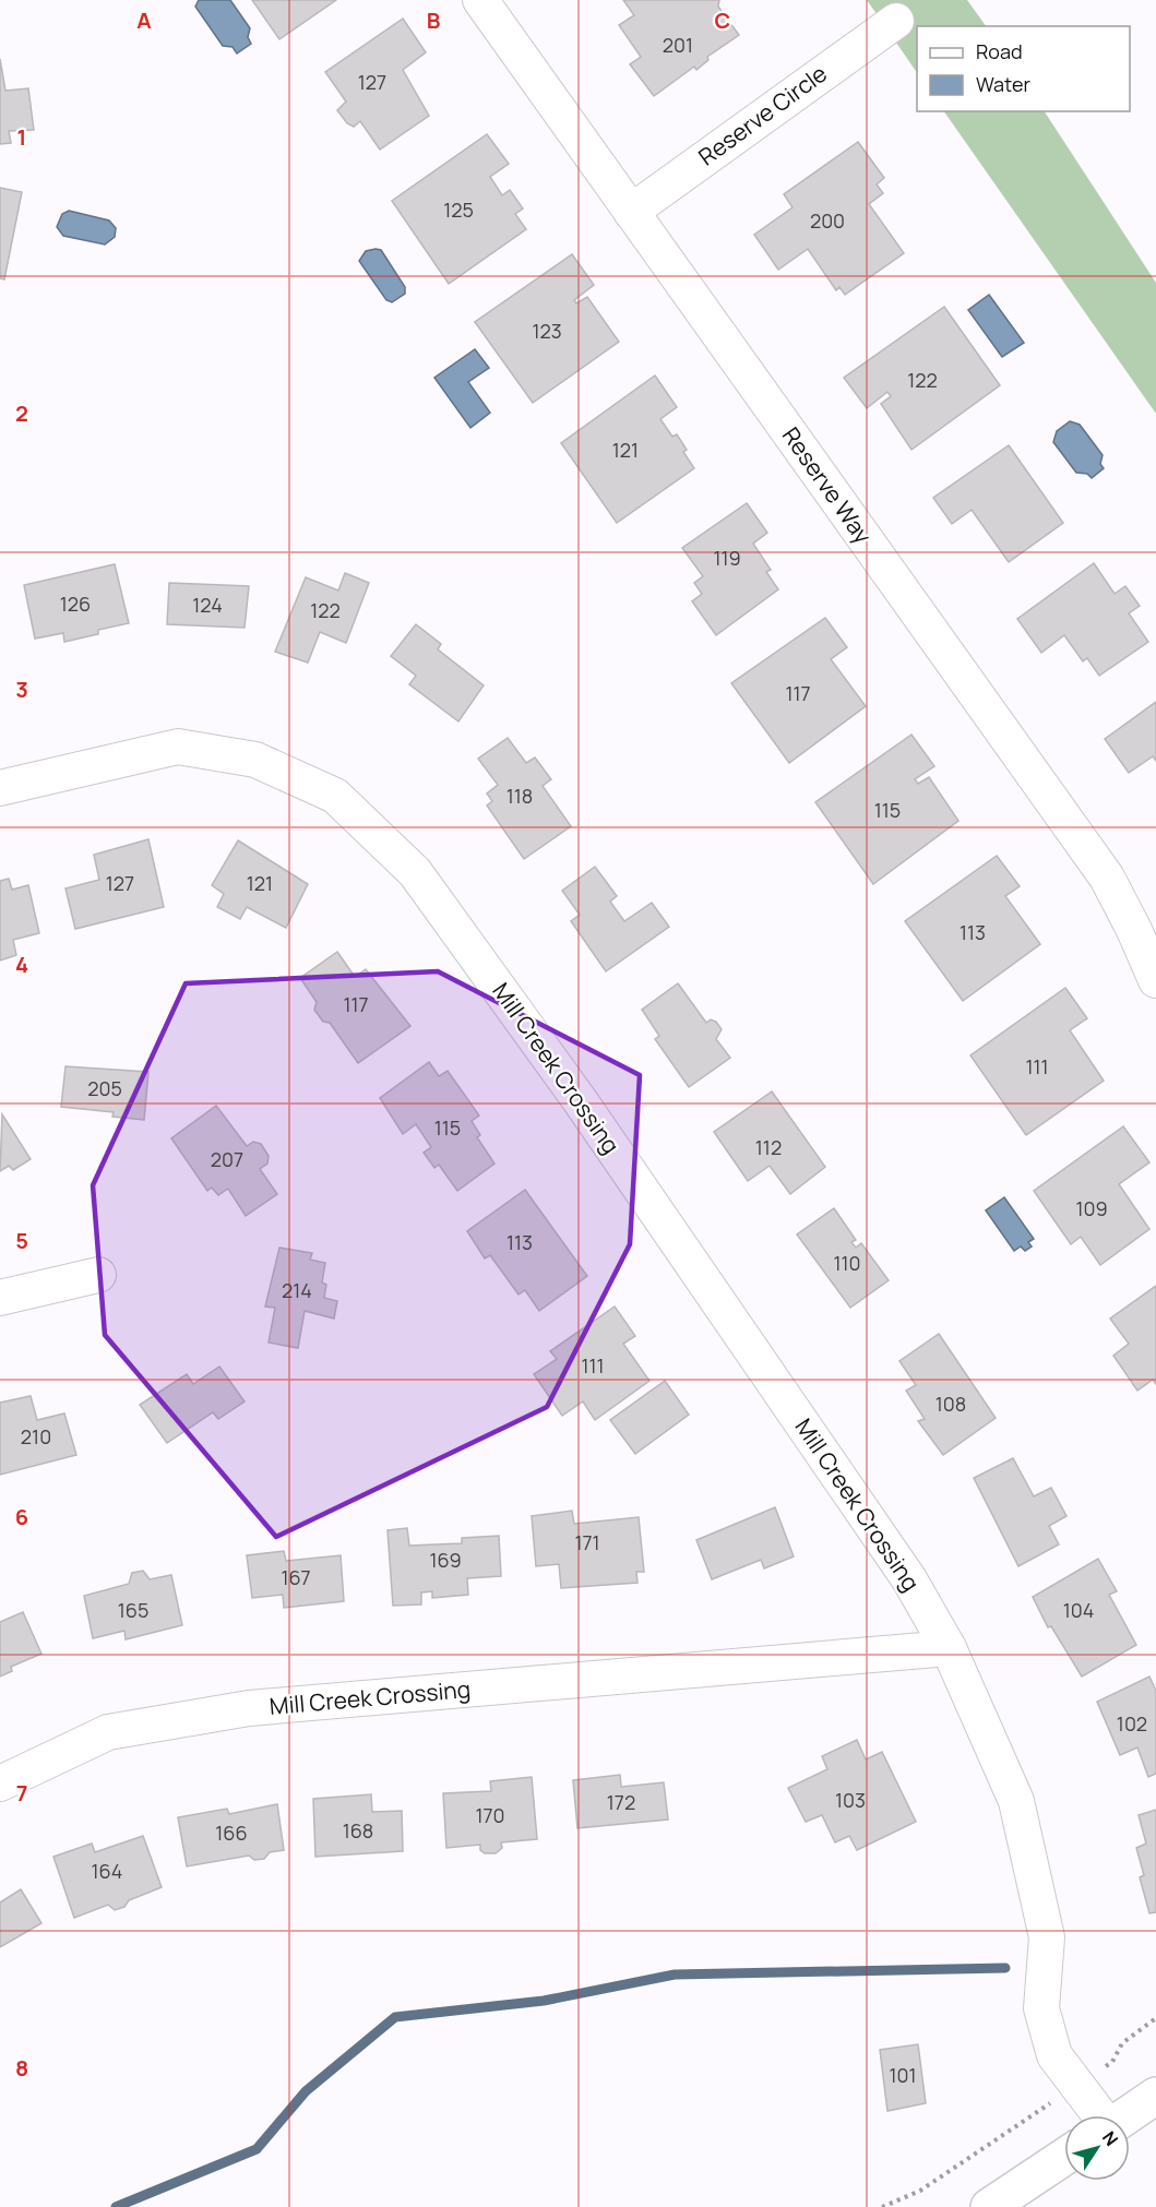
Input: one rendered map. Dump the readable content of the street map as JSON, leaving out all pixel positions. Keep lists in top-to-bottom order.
{
  "streets": {
    "street": ["Reserve Circle", "Reserve Way", "Mill Creek Crossing"]
  },
  "crossings": [
    ["Reserve Circle", "Reserve Way"]
  ],
  "house_numbers": [
    "201",
    "127",
    "125",
    "200",
    "123",
    "122",
    "121",
    "119",
    "126",
    "124",
    "122",
    "117",
    "118",
    "115",
    "127",
    "121",
    "113",
    "117",
    "111",
    "205",
    "115",
    "112",
    "207",
    "109",
    "113",
    "110",
    "214",
    "111",
    "108",
    "210",
    "171",
    "169",
    "167",
    "165",
    "104",
    "102",
    "103",
    "172",
    "170",
    "168",
    "166",
    "164",
    "101"
  ],
  "legend": ["Road", "Water"],
  "north": "top right",
  "grid": {
    "columns": ["A", "B", "C"],
    "rows": [
      "1",
      "2",
      "3",
      "4",
      "5",
      "6",
      "7",
      "8"
    ]
  }
}
